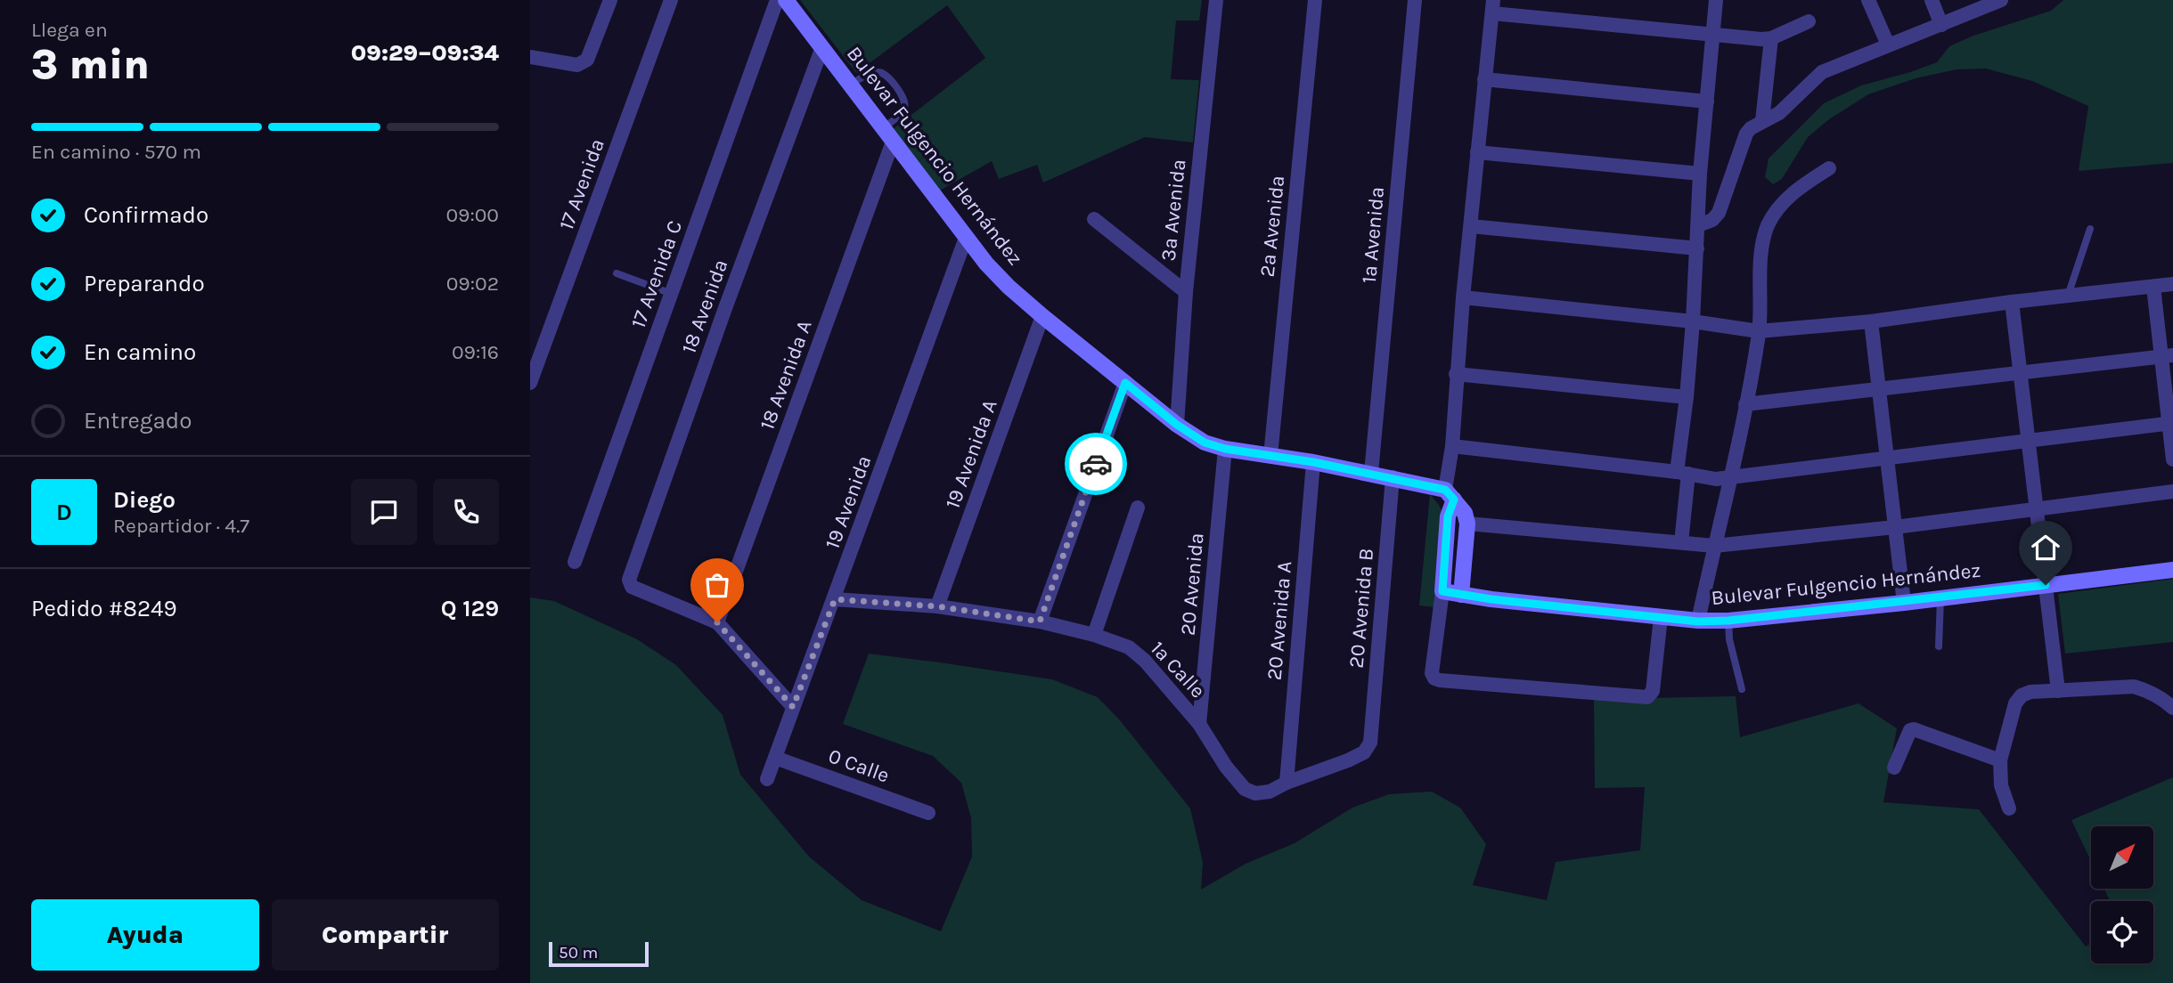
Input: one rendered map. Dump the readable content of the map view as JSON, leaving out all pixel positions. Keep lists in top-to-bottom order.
{
  "streets": {
    "street": [
      "Bulevar Fulgencio Hernández",
      "17 Avenida",
      "3a Avenida",
      "2a Avenida",
      "1a Avenida",
      "17 Avenida C",
      "18 Avenida",
      "18 Avenida A",
      "19 Avenida A",
      "19 Avenida",
      "20 Avenida",
      "20 Avenida B",
      "20 Avenida A",
      "1a Calle",
      "0 Calle"
    ]
  },
  "crossings": [
    ["Bulevar Fulgencio Hernández", "3a Avenida"],
    ["Bulevar Fulgencio Hernández", "2a Avenida"],
    ["Bulevar Fulgencio Hernández", "1a Avenida"],
    ["Bulevar Fulgencio Hernández", "18 Avenida"],
    ["Bulevar Fulgencio Hernández", "18 Avenida A"],
    ["Bulevar Fulgencio Hernández", "19 Avenida A"],
    ["Bulevar Fulgencio Hernández", "19 Avenida"],
    ["Bulevar Fulgencio Hernández", "20 Avenida"],
    ["Bulevar Fulgencio Hernández", "20 Avenida B"],
    ["Bulevar Fulgencio Hernández", "20 Avenida A"],
    ["18 Avenida", "18 Avenida A"],
    ["19 Avenida A", "1a Calle"],
    ["19 Avenida", "1a Calle"],
    ["19 Avenida", "0 Calle"],
    ["20 Avenida", "1a Calle"],
    ["20 Avenida B", "1a Calle"],
    ["20 Avenida A", "1a Calle"]
  ],
  "scale_bar": "50 m",
  "north": "top right",
  "page": {
    "heading": ["3 min", "Llega en", "09:29–09:34"],
    "panel": [
      "Diego",
      "Repartidor · 4.7",
      "Pedido #8249",
      "Q 129"
    ],
    "bar": "En camino · 570 m",
    "list": [
      ["Confirmado", "09:00"],
      ["Preparando", "09:02"],
      ["En camino", "09:16"],
      "Entregado"
    ],
    "round": "D",
    "buttons": ["Ayuda", "Compartir"],
    "scale": "50 m"
  }
}
